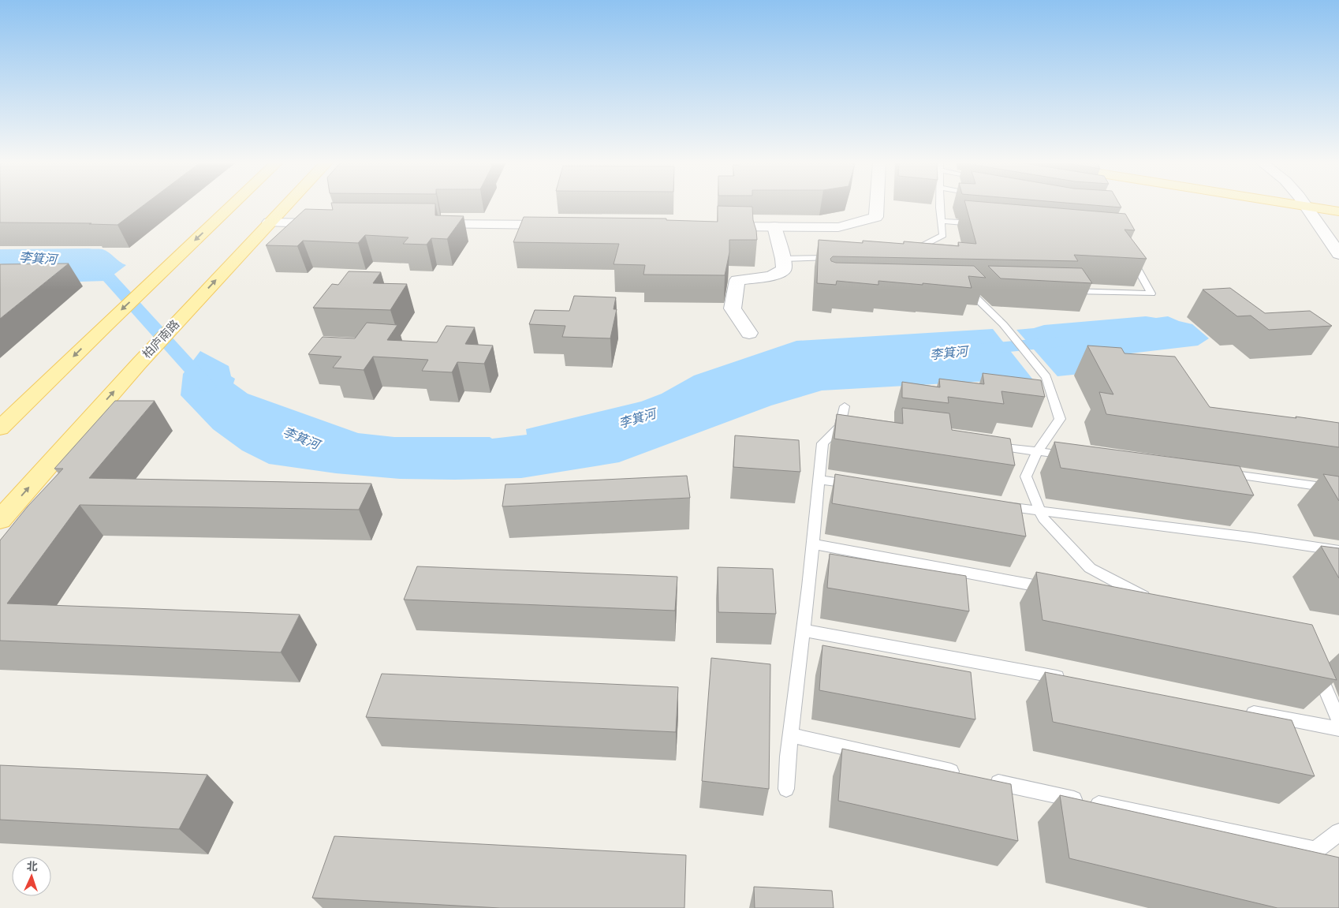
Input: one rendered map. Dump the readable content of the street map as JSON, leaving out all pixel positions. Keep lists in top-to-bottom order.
{
  "streets": {
    "main road": ["柏庐南路"]
  },
  "water": ["李箕河"],
  "north": "top"
}
